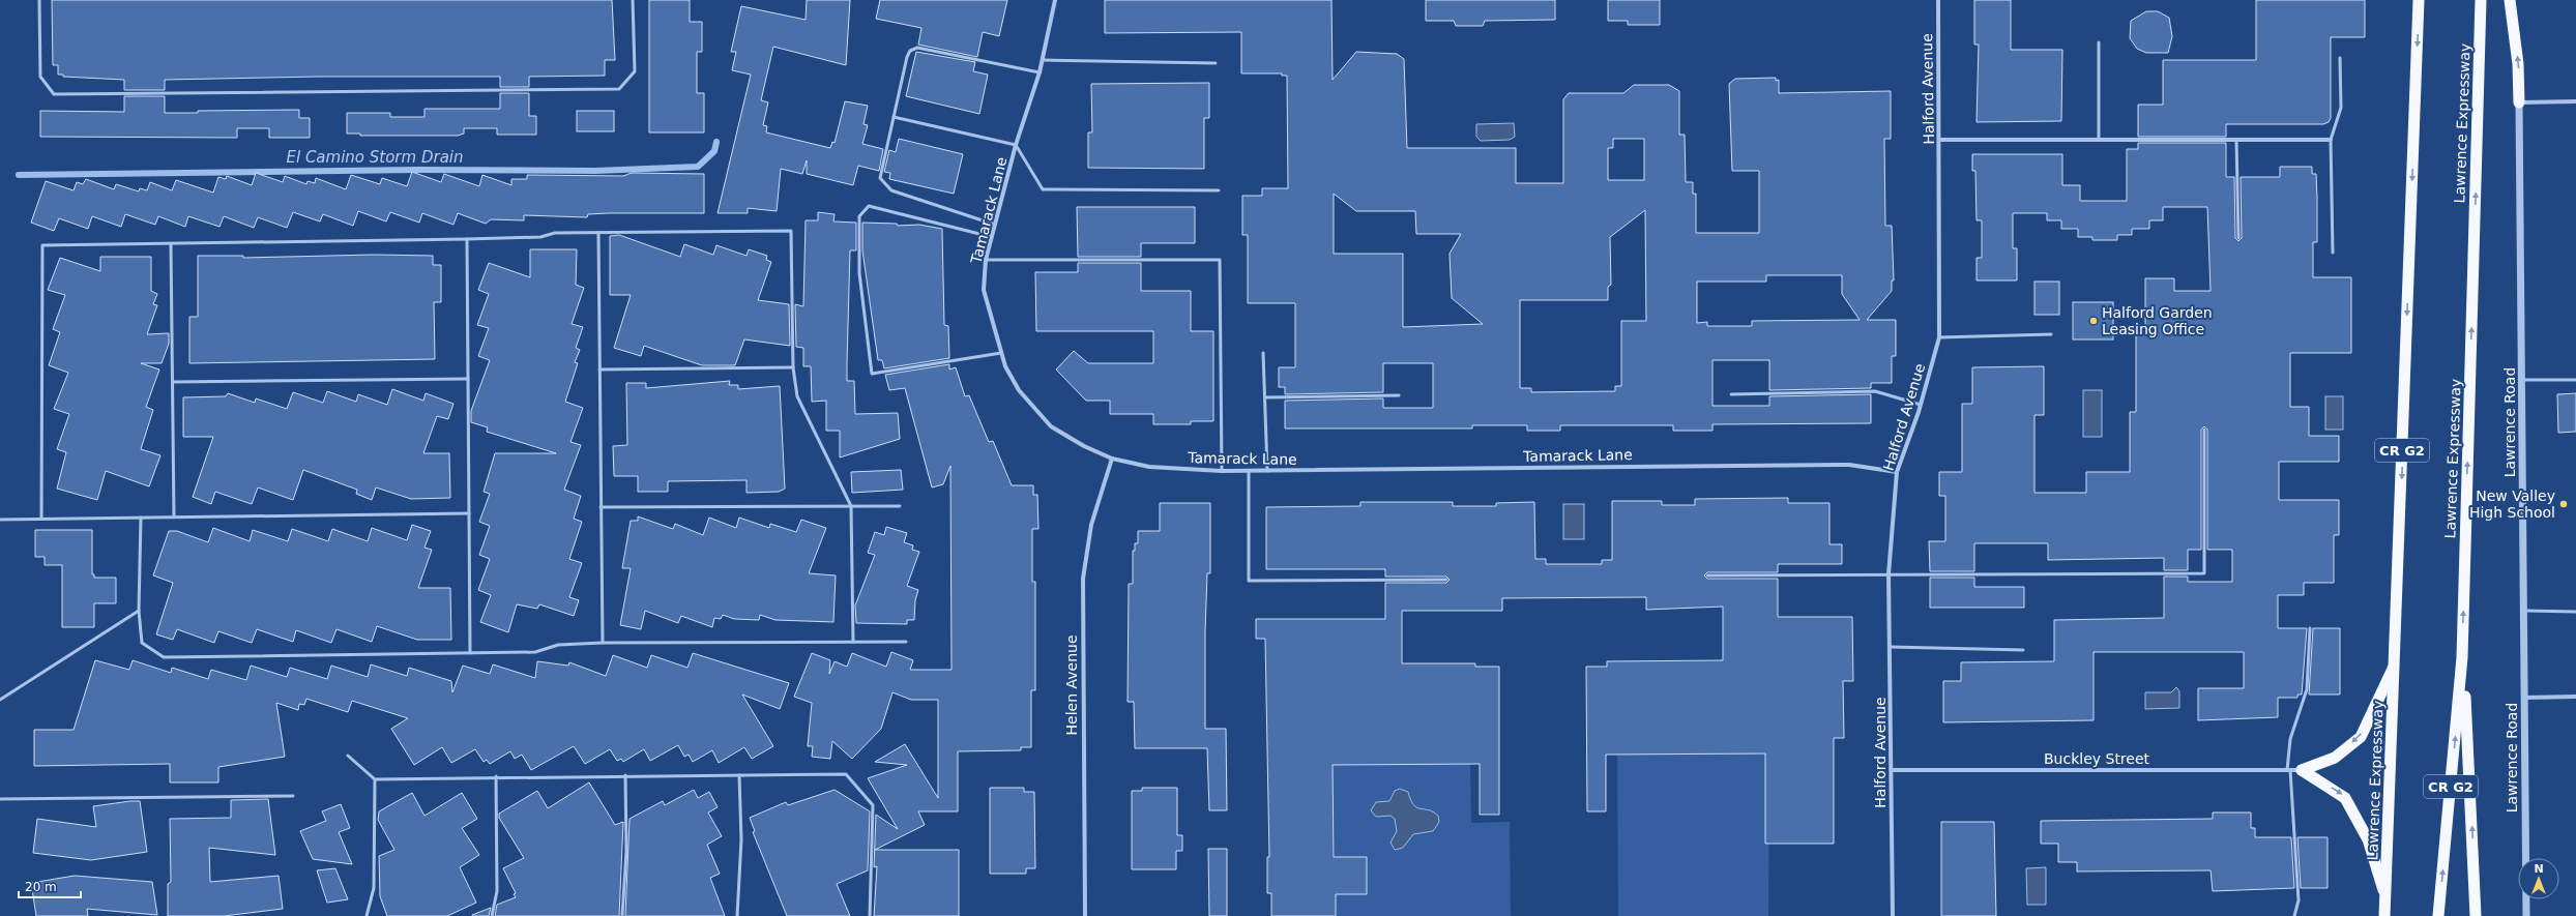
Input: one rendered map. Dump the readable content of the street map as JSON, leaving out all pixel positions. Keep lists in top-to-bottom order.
{
  "streets": {
    "highway": ["Lawrence Expressway", "CR G2"],
    "street": [
      "Halford Avenue",
      "Tamarack Lane",
      "Lawrence Road",
      "Helen Avenue",
      "Buckley Street"
    ]
  },
  "crossings": [
    ["Halford Avenue", "Tamarack Lane"],
    ["Halford Avenue", "Buckley Street"],
    ["Tamarack Lane", "Helen Avenue"]
  ],
  "water": ["El Camino Storm Drain"],
  "places": ["Halford Garden Leasing Office", "New Valley High School"],
  "scale_bar": "20 m",
  "north": "top"
}
